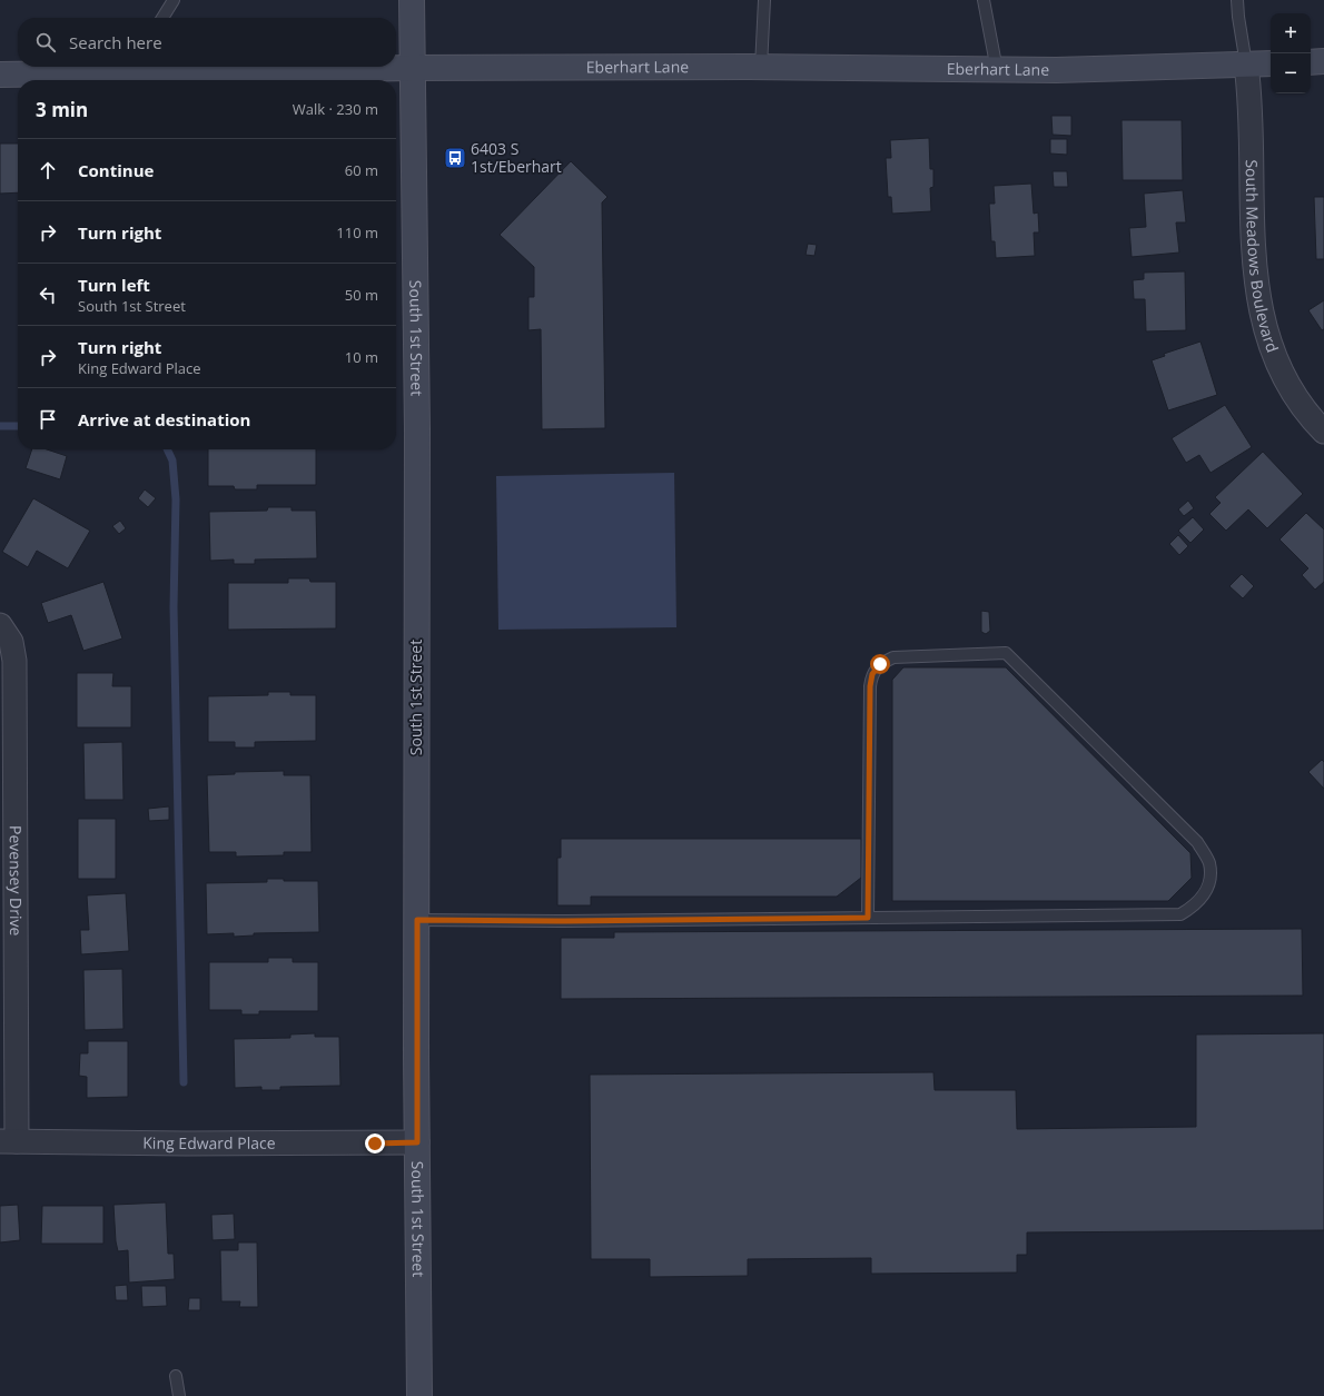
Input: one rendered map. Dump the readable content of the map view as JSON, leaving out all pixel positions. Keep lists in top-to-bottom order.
{
  "streets": {
    "main road": ["Eberhart Lane", "South 1st Street"],
    "street": ["South Meadows Boulevard", "Pevensey Drive", "King Edward Place"]
  },
  "crossings": [
    ["Eberhart Lane", "South Meadows Boulevard"],
    ["Eberhart Lane", "South 1st Street"],
    ["South 1st Street", "King Edward Place"],
    ["Pevensey Drive", "King Edward Place"]
  ],
  "places": {
    "bus stop": ["6403 S 1st/Eberhart"]
  },
  "page": {
    "map_buttons": ["+", "−"],
    "search": "Search here",
    "heading": ["3 min", "Walk · 230 m"],
    "list": [
      ["Continue", "60 m"],
      ["Turn right", "110 m"],
      ["Turn left", "South 1st Street", "50 m"],
      ["Turn right", "King Edward Place", "10 m"],
      "Arrive at destination"
    ]
  }
}
